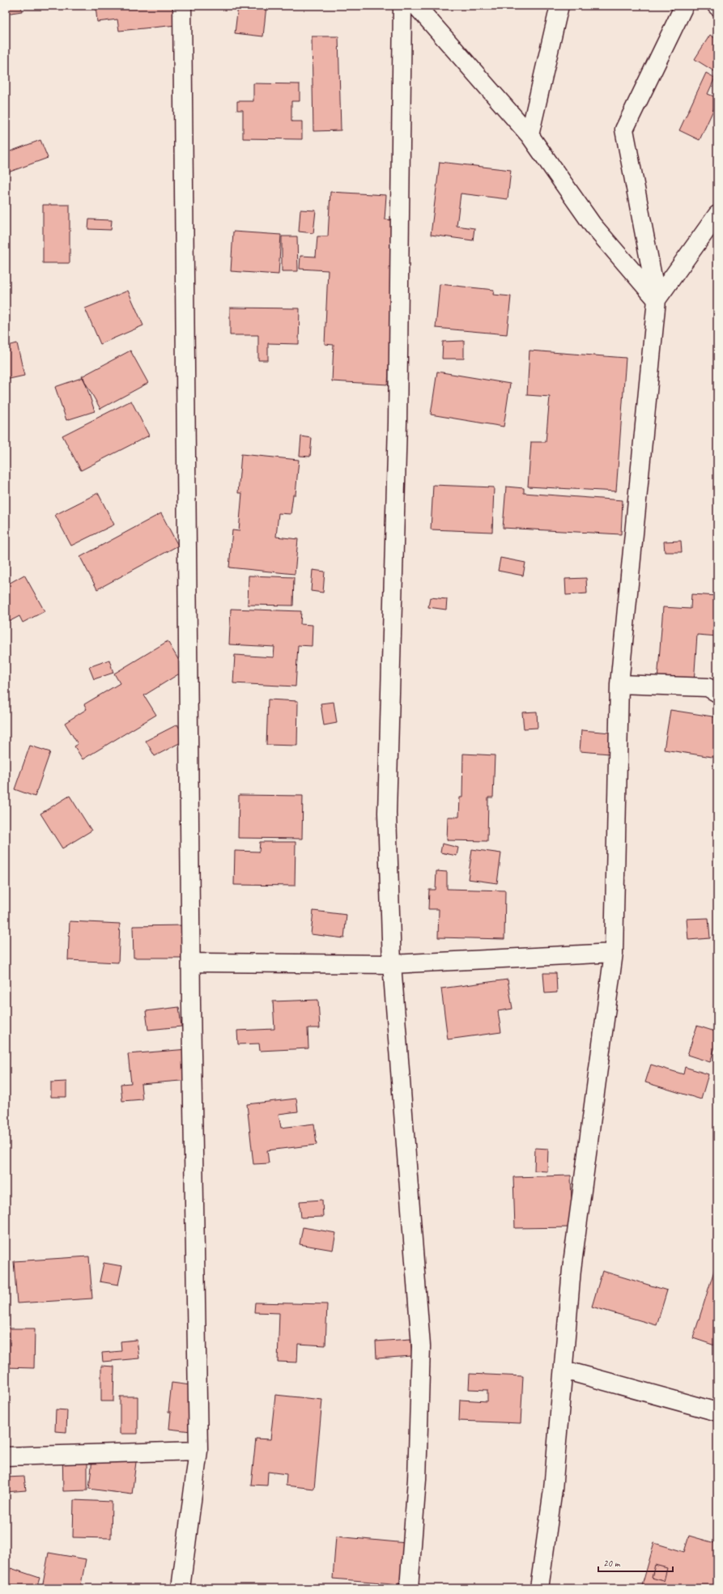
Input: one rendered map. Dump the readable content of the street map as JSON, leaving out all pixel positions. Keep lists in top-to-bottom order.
{
  "scale_bar": "20 m"
}
